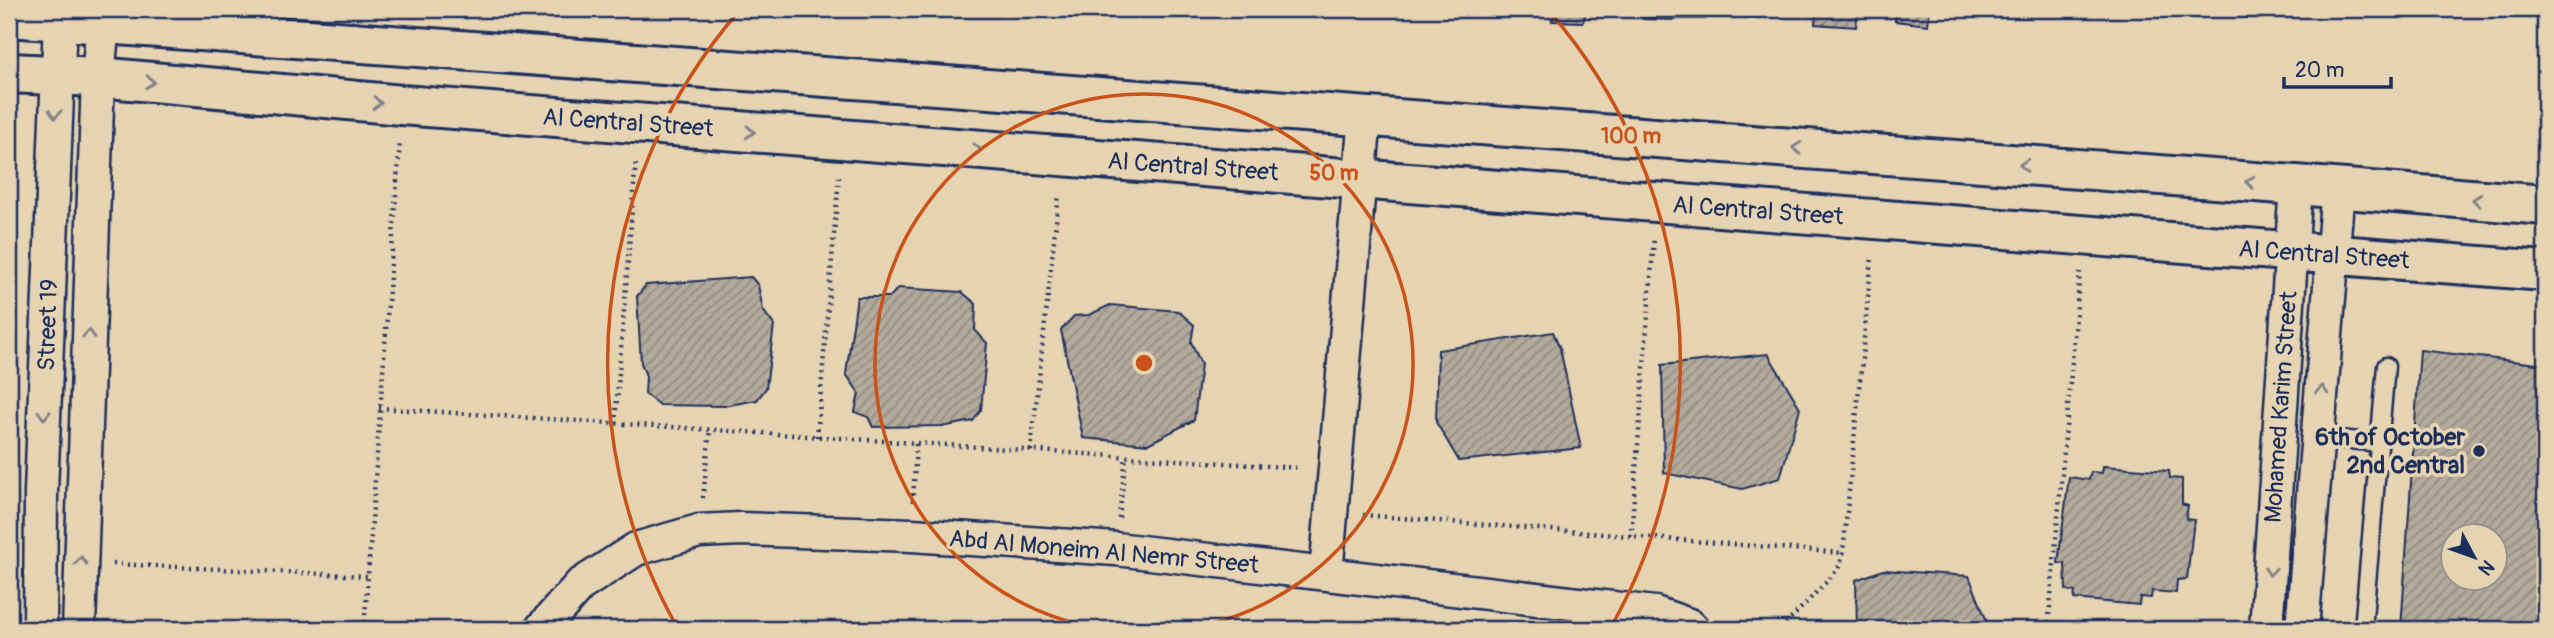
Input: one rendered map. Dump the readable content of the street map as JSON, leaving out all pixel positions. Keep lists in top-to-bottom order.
{
  "streets": {
    "street": [
      "Al Central Street",
      "Street 19",
      "Mohamed Karim Street",
      "Abd Al Moneim Al Nemr Street"
    ]
  },
  "crossings": [
    ["Al Central Street", "Street 19"],
    ["Al Central Street", "Mohamed Karim Street"]
  ],
  "places": ["6th of October 2nd Central"],
  "scale_bar": "20 m",
  "north": "bottom right",
  "rings": ["100 m", "50 m"]
}
